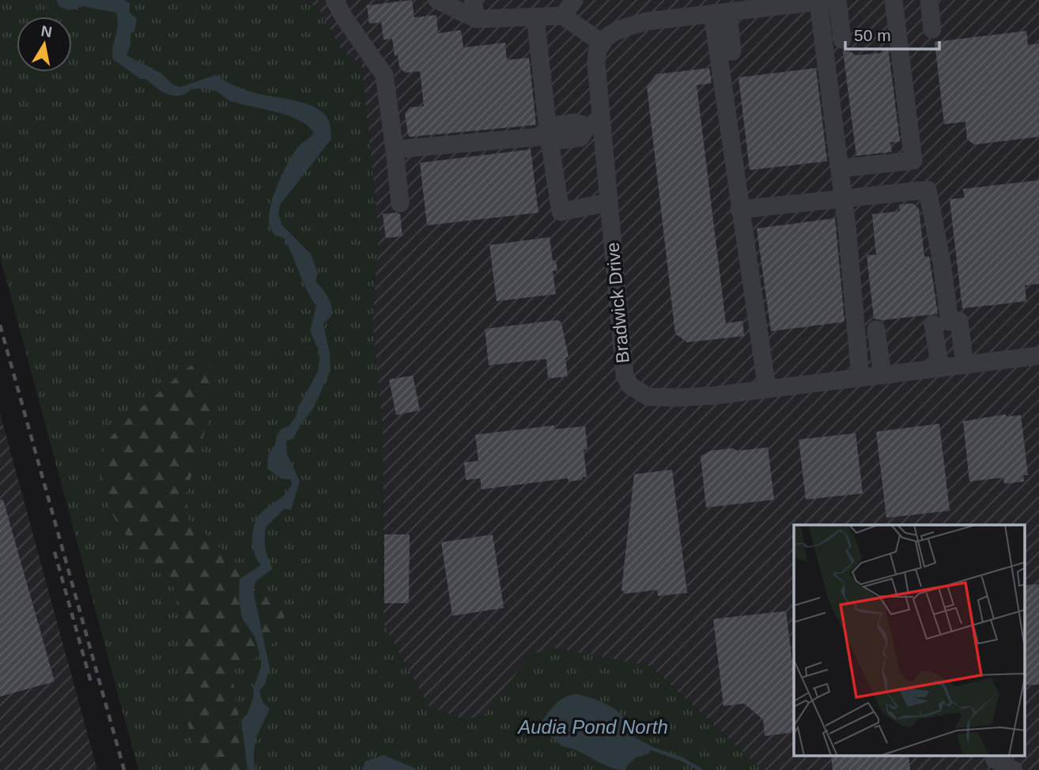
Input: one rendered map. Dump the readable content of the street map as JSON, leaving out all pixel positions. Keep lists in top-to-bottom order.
{
  "streets": {
    "street": ["Bradwick Drive"]
  },
  "water": ["Audia Pond North"],
  "scale_bar": "50 m",
  "north": "top"
}
